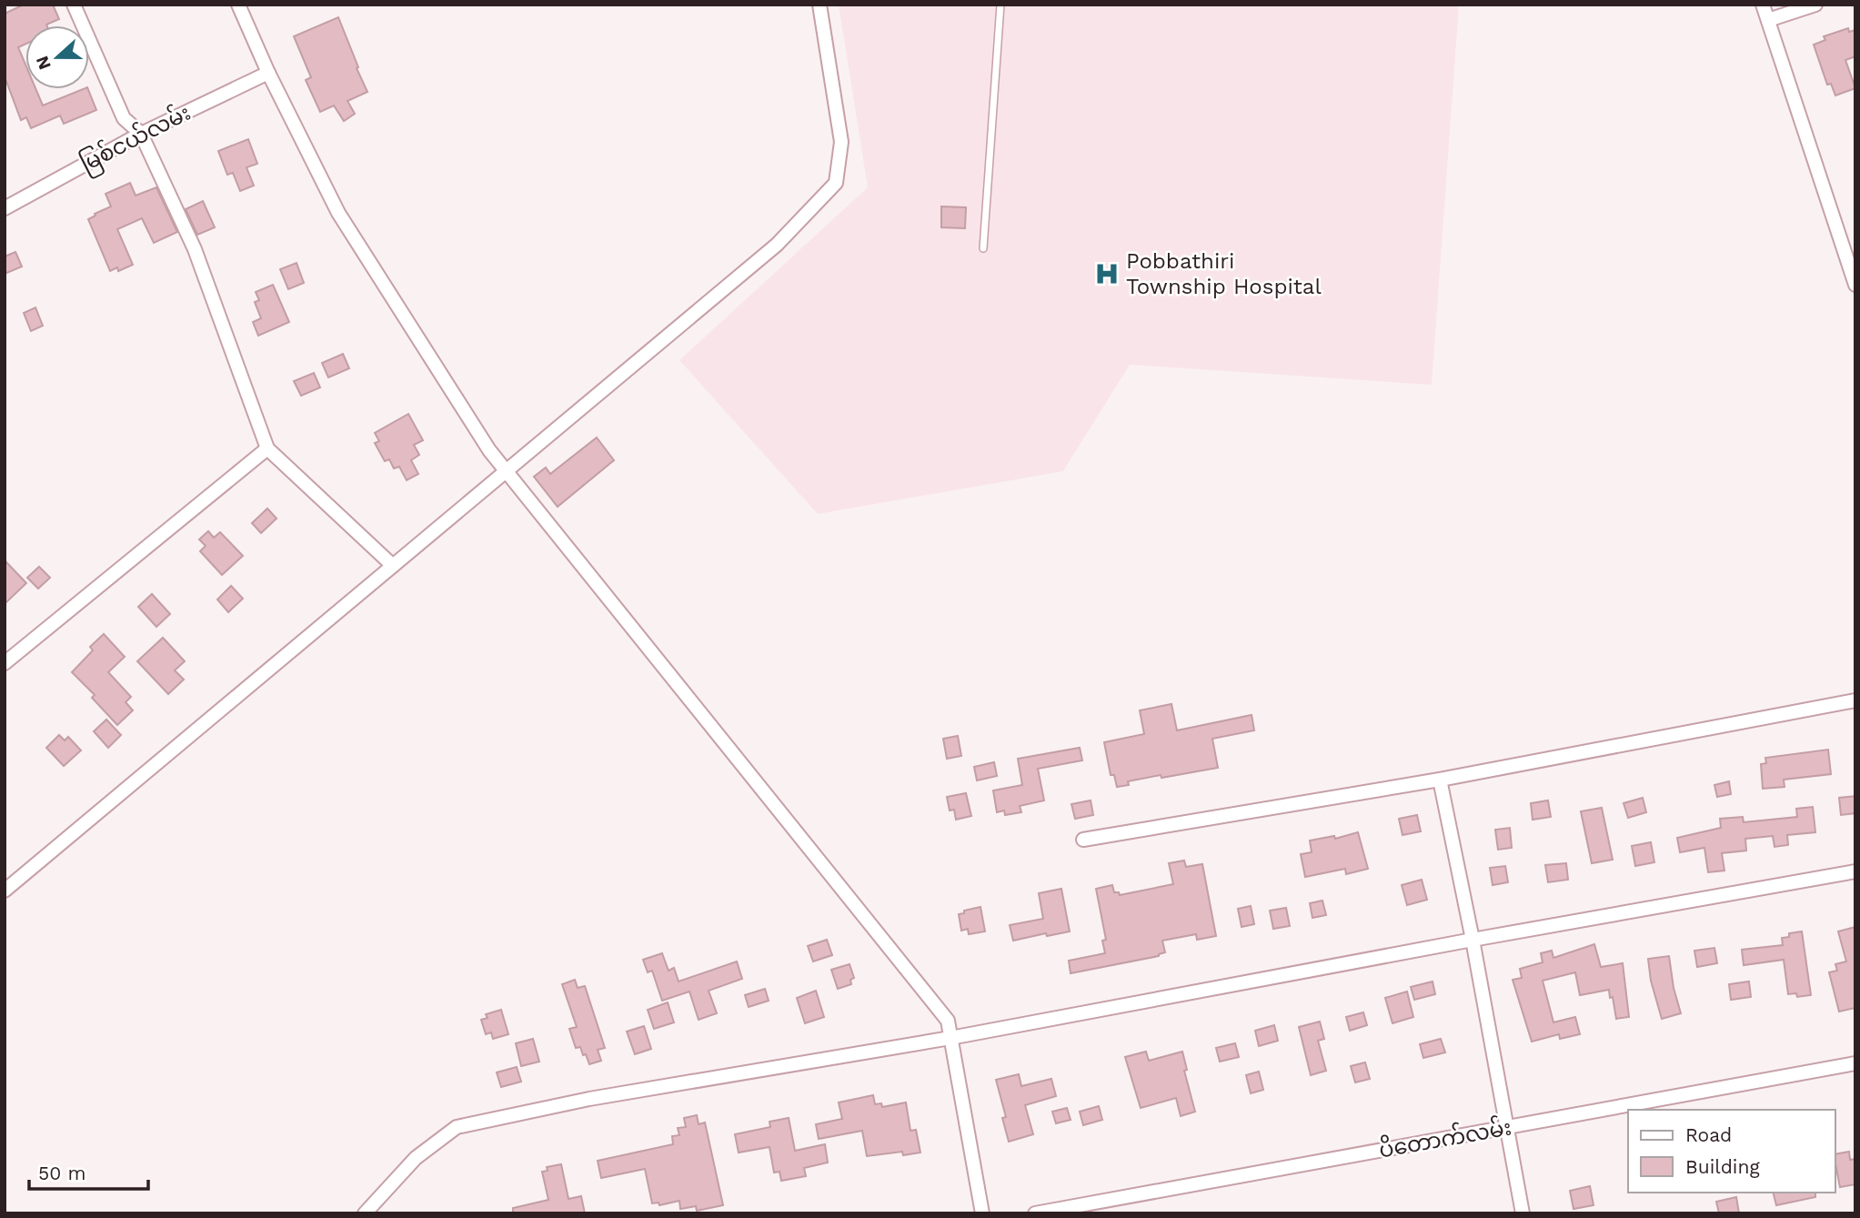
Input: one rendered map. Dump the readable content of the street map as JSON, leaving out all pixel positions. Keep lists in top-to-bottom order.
{
  "streets": {
    "street": ["မြစ်ငယ်လမ်း", "ပိတောက်လမ်း"]
  },
  "places": {
    "hospital": ["Pobbathiri Township Hospital"]
  },
  "legend": ["Road", "Building"],
  "scale_bar": "50 m",
  "north": "left"
}
